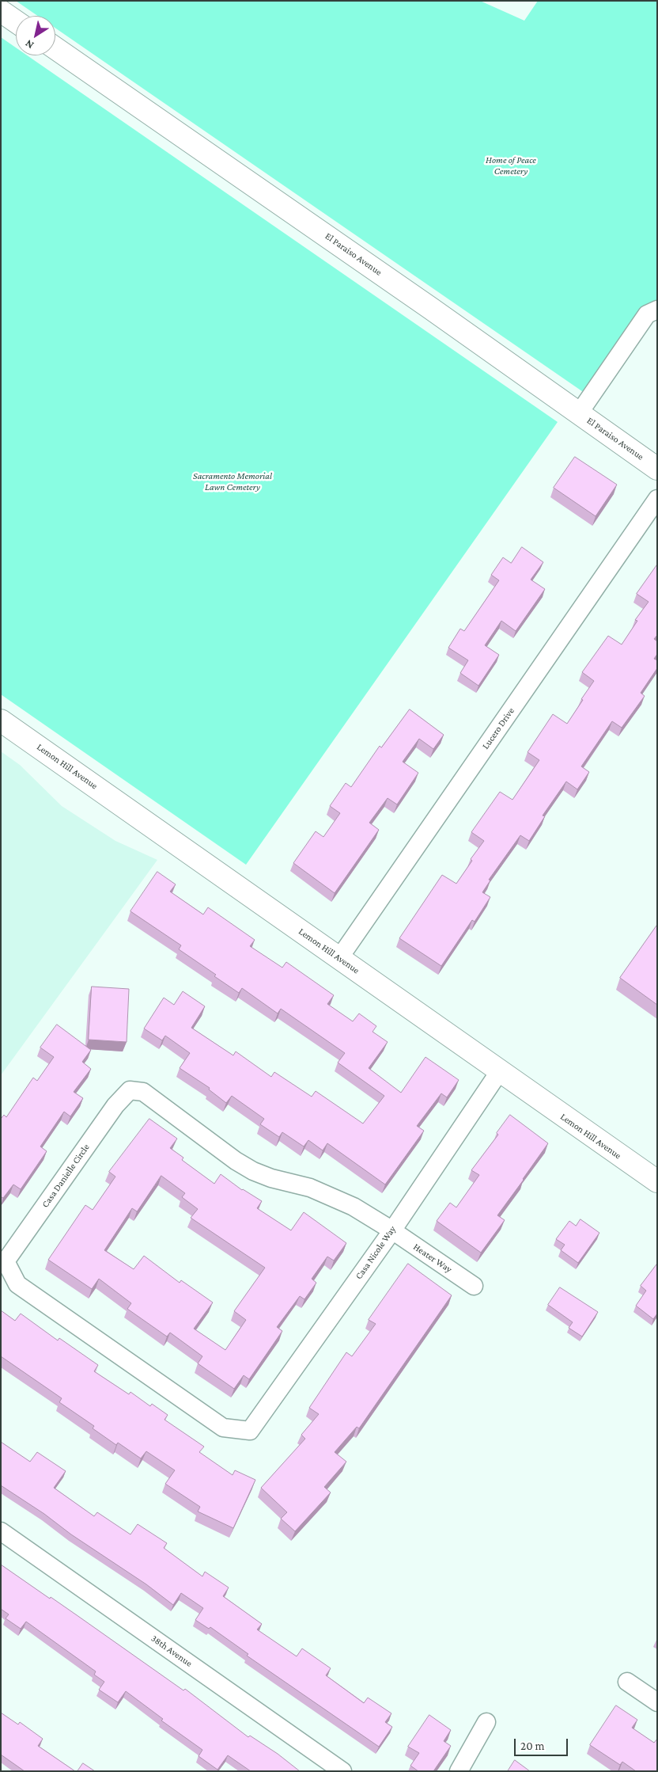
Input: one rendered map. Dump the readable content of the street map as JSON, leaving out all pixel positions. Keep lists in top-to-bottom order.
{
  "streets": {
    "street": [
      "El Paraiso Avenue",
      "Lucero Drive",
      "Lemon Hill Avenue",
      "Casa Danielle Circle",
      "Casa Nicole Way",
      "Heater Way",
      "38th Avenue"
    ]
  },
  "crossings": [
    ["Lucero Drive", "Lemon Hill Avenue"],
    ["Lemon Hill Avenue", "Casa Nicole Way"],
    ["Casa Danielle Circle", "Casa Nicole Way"],
    ["Casa Danielle Circle", "Heater Way"],
    ["Casa Nicole Way", "Heater Way"]
  ],
  "parks": ["Home of Peace Cemetery", "Sacramento Memorial Lawn Cemetery"],
  "scale_bar": "20 m",
  "north": "bottom left"
}
